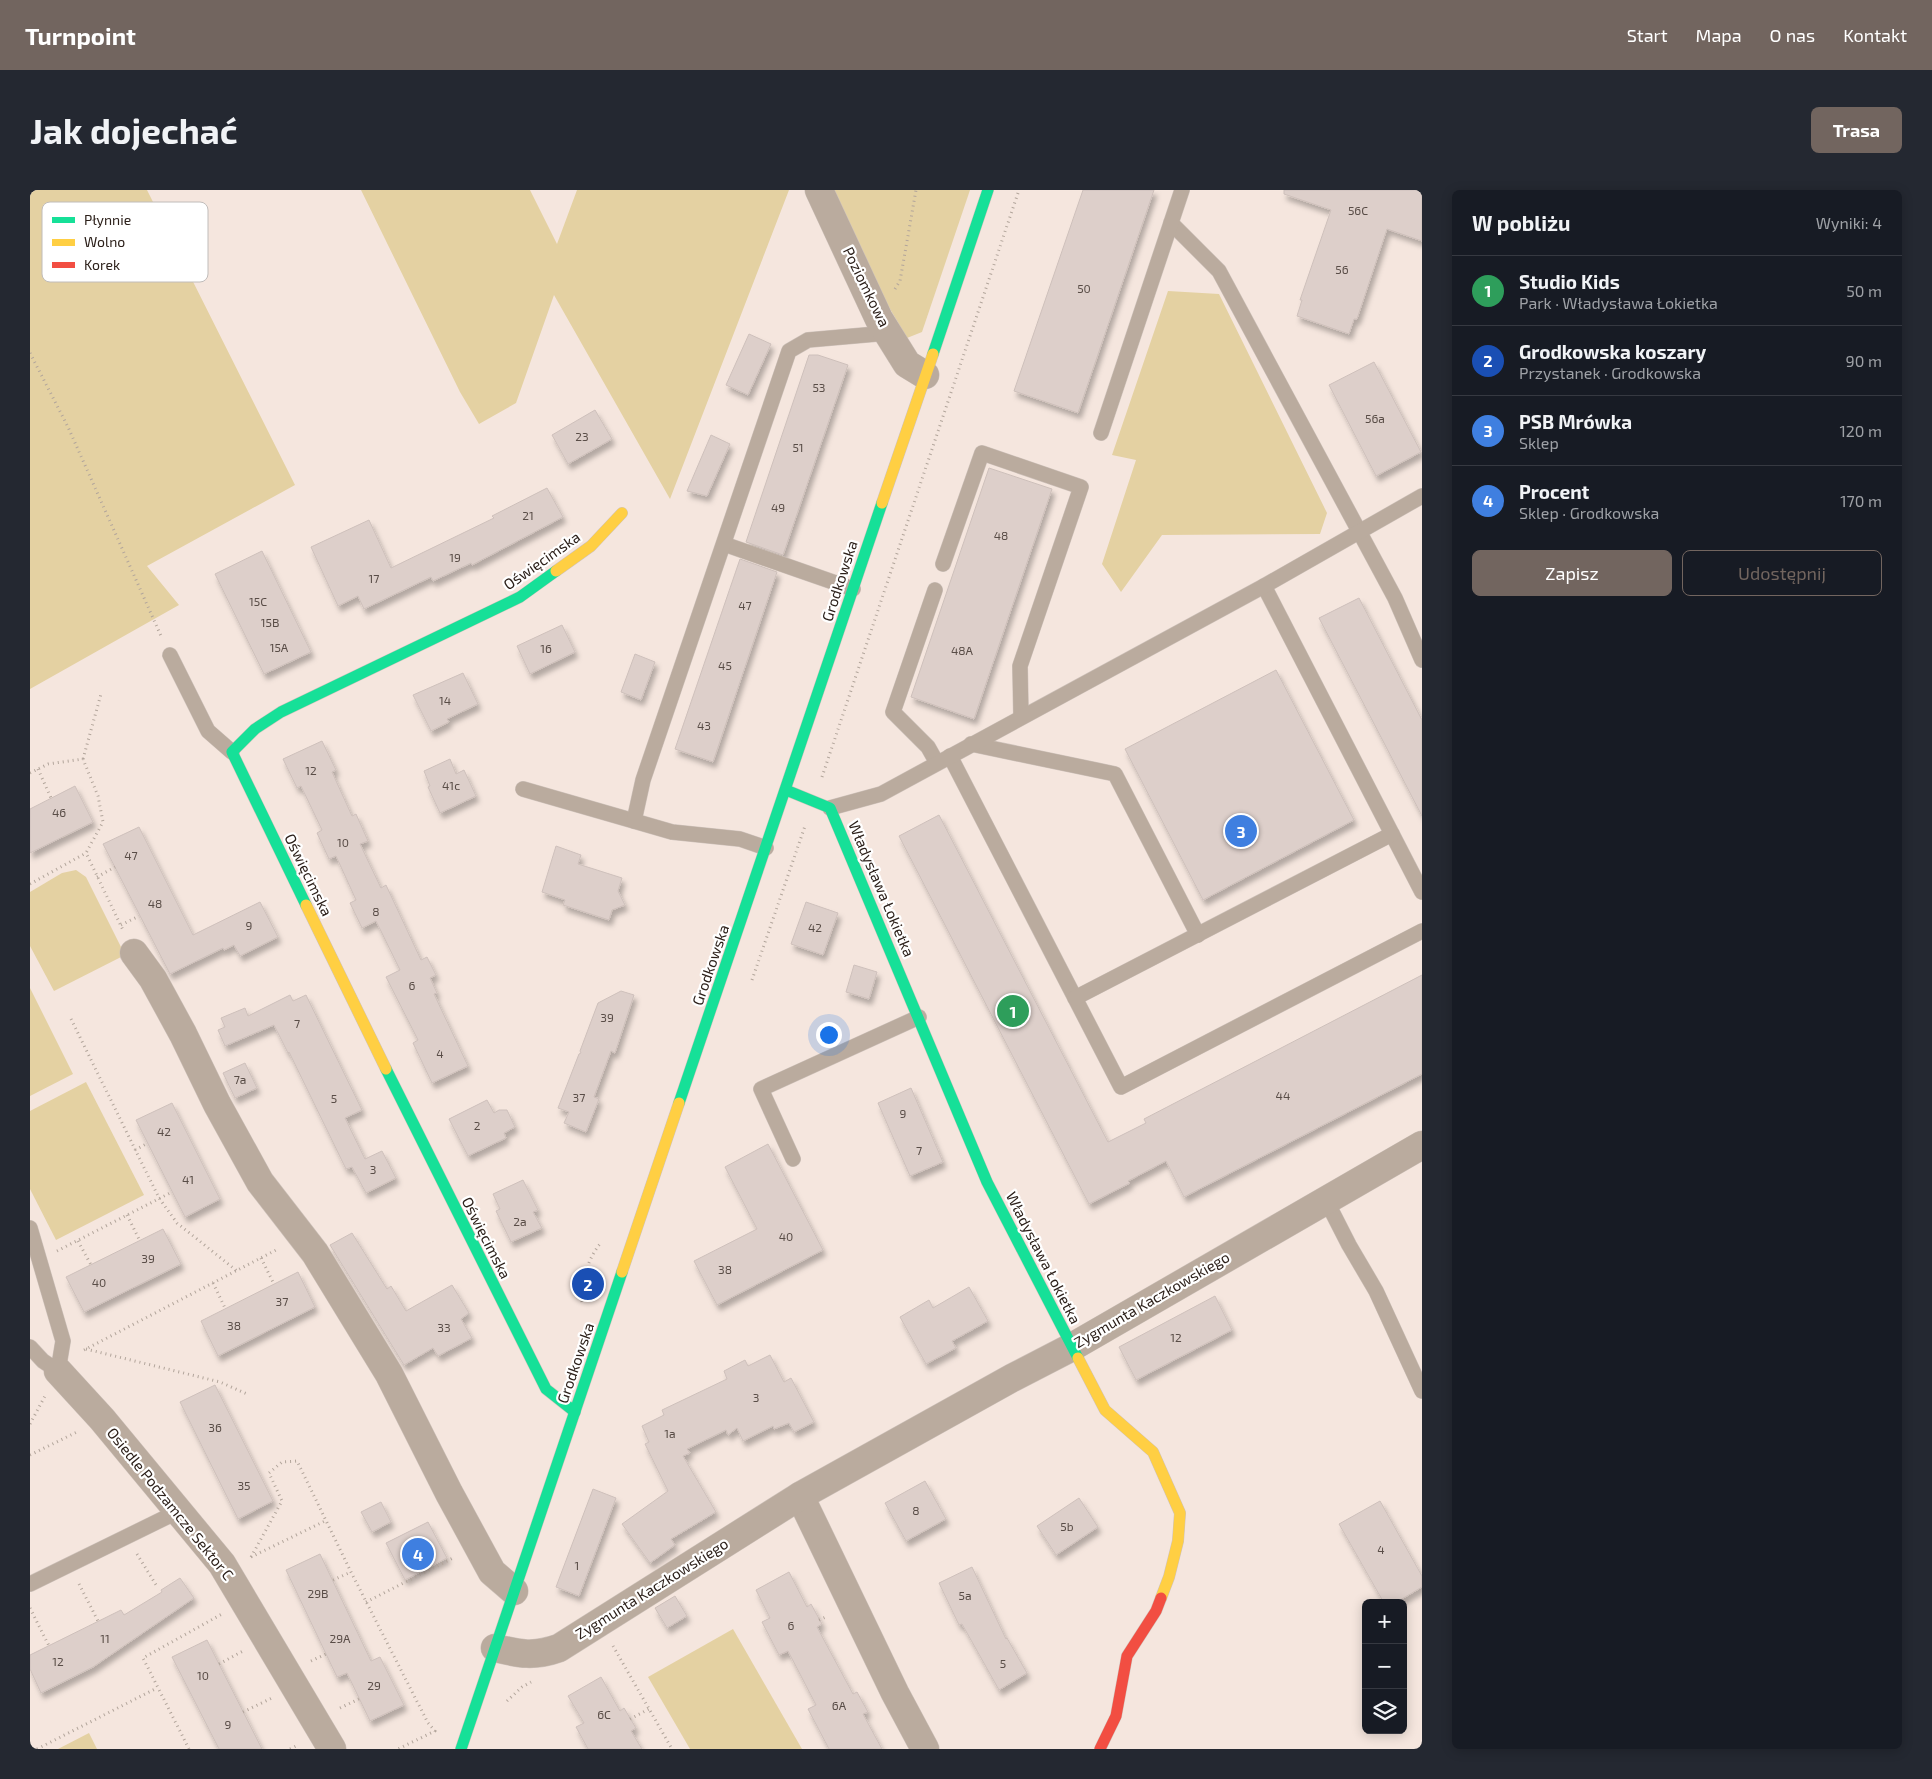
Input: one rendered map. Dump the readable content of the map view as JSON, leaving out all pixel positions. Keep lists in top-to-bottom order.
{
  "streets": {
    "street": [
      "Poziomkowa",
      "Oświęcimska",
      "Grodkowska",
      "Władysława Łokietka",
      "Zygmunta Kaczkowskiego",
      "Osiedle Podzamcze Sektor C"
    ]
  },
  "crossings": [
    ["Poziomkowa", "Grodkowska"],
    ["Oświęcimska", "Grodkowska"],
    ["Grodkowska", "Władysława Łokietka"],
    ["Grodkowska", "Zygmunta Kaczkowskiego"],
    ["Władysława Łokietka", "Zygmunta Kaczkowskiego"]
  ],
  "house_numbers": [
    "56C",
    "56",
    "50",
    "53",
    "56a",
    "23",
    "51",
    "49",
    "21",
    "48",
    "19",
    "17",
    "15C",
    "47",
    "15B",
    "15A",
    "16",
    "48A",
    "45",
    "14",
    "43",
    "12",
    "41c",
    "46",
    "10",
    "47",
    "48",
    "8",
    "9",
    "42",
    "6",
    "39",
    "7",
    "4",
    "7a",
    "44",
    "37",
    "5",
    "9",
    "2",
    "42",
    "7",
    "3",
    "41",
    "2a",
    "40",
    "39",
    "38",
    "40",
    "37",
    "38",
    "33",
    "12",
    "3",
    "36",
    "1a",
    "35",
    "8",
    "5b",
    "4",
    "1",
    "29B",
    "5a",
    "6",
    "11",
    "29A",
    "12",
    "5",
    "10",
    "29",
    "6A",
    "6C",
    "9"
  ],
  "legend": ["Płynnie", "Wolno", "Korek"],
  "page": {
    "header": "Turnpoint",
    "nav": [
      "Start",
      "Mapa",
      "O nas",
      "Kontakt"
    ],
    "buttons": [
      "Trasa",
      ["Zapisz", "Udostępnij"]
    ],
    "title": "Jak dojechać",
    "heading": ["W pobliżu", "Wyniki: 4"],
    "list": [
      {
        "mark": "1",
        "name": "Studio Kids",
        "note": "Park · Władysława Łokietka",
        "value": "50 m"
      },
      {
        "mark": "2",
        "name": "Grodkowska koszary",
        "note": "Przystanek · Grodkowska",
        "value": "90 m"
      },
      {
        "mark": "3",
        "name": "PSB Mrówka",
        "note": "Sklep",
        "value": "120 m"
      },
      {
        "mark": "4",
        "name": "Procent",
        "note": "Sklep · Grodkowska",
        "value": "170 m"
      }
    ],
    "pins": [
      "3",
      "1",
      "2",
      "4"
    ],
    "map_buttons": ["+", "−"]
  }
}
